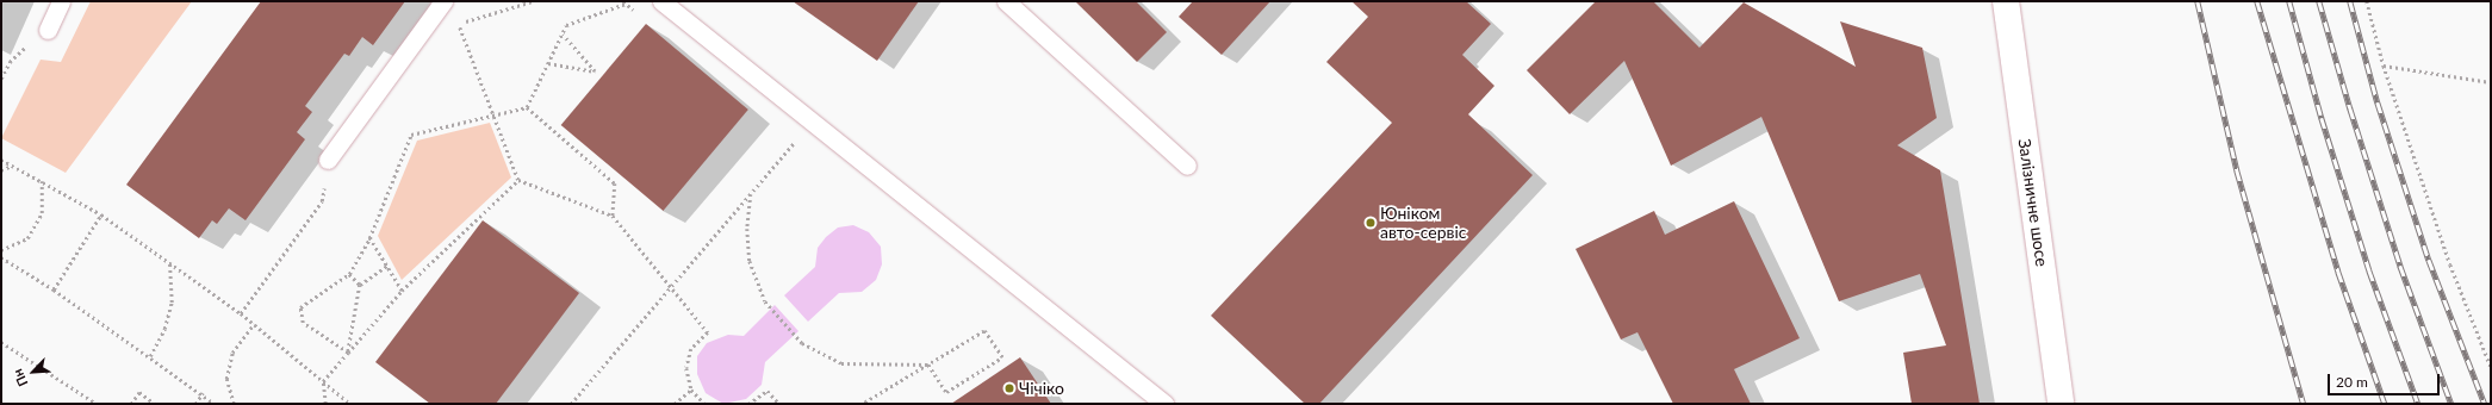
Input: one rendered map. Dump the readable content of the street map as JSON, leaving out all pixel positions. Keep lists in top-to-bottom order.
{
  "streets": {
    "street": ["Залізничне шосе"]
  },
  "places": ["Юніком авто-сервіс", "Чічіко"],
  "scale_bar": "20 m",
  "north": "bottom left"
}
